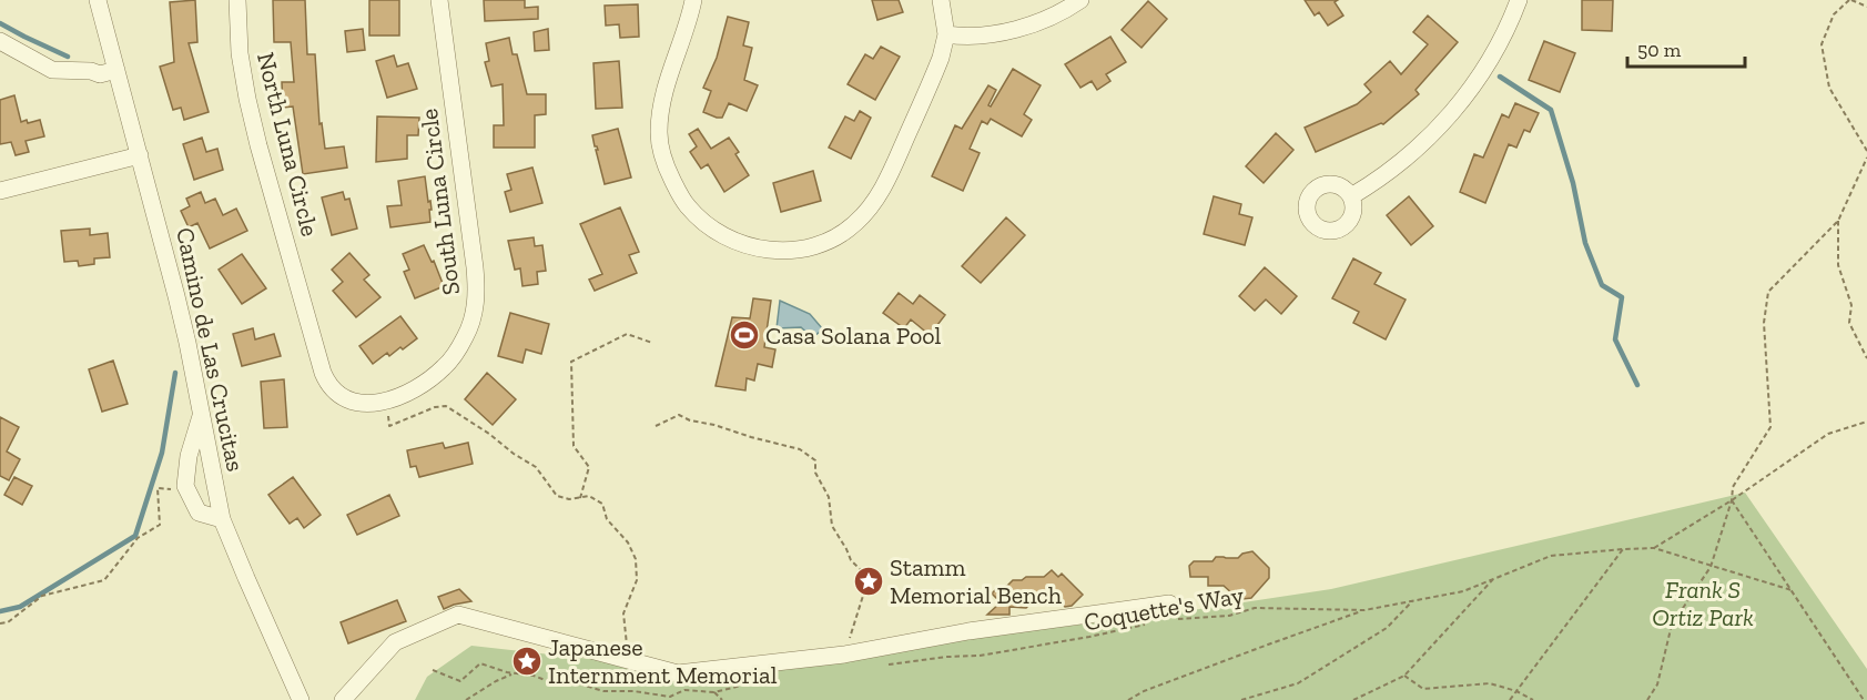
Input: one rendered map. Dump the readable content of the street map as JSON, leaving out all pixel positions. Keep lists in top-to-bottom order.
{
  "streets": {
    "street": ["North Luna Circle", "South Luna Circle", "Camino de Las Crucitas"],
    "path": ["Coquette's Way"]
  },
  "crossings": [
    ["North Luna Circle", "South Luna Circle"]
  ],
  "parks": ["Frank S Ortiz Park"],
  "places": {
    "sports": ["Casa Solana Pool"],
    "place": ["Stamm Memorial Bench", "Japanese Internment Memorial"]
  },
  "scale_bar": "50 m"
}
